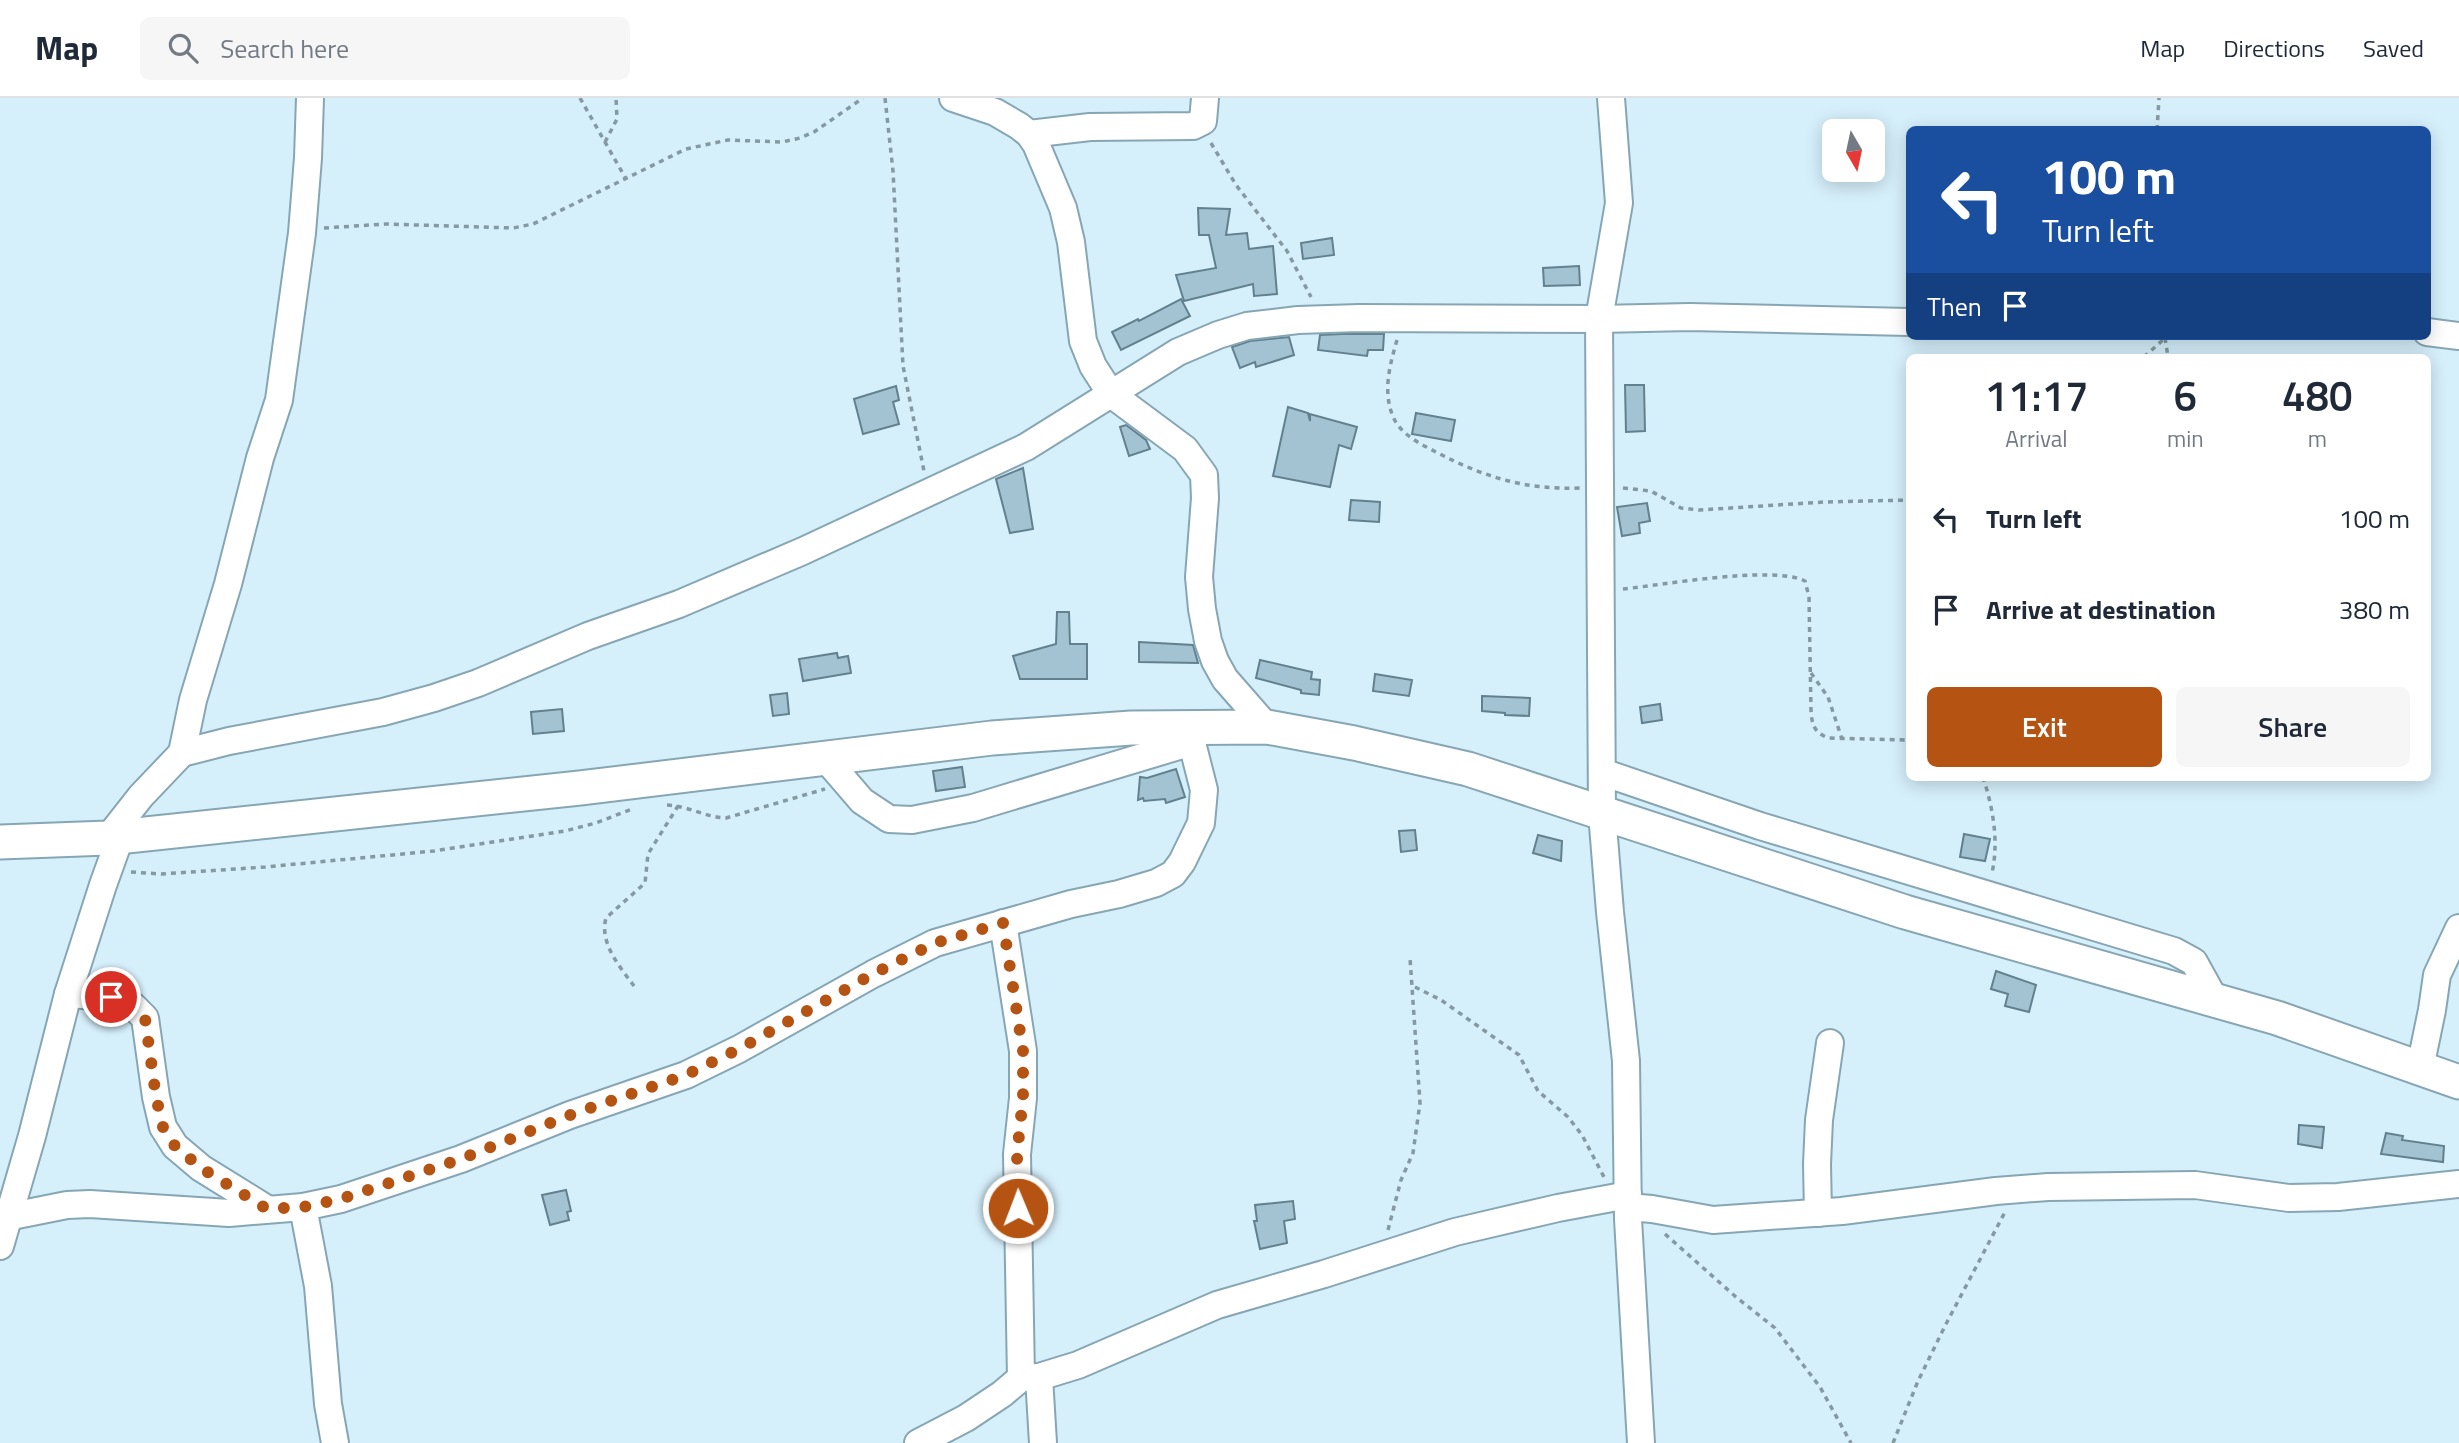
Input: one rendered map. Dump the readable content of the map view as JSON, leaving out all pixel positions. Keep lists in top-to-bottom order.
{
  "north": "bottom",
  "page": {
    "header": "Map",
    "search": "Search here",
    "nav": ["Map", "Directions", "Saved"],
    "turn": ["100 m", "Turn left"],
    "then": "Then",
    "eta": [
      "11:17",
      "Arrival",
      "6",
      "min",
      "480",
      "m"
    ],
    "list": [
      {
        "name": "Turn left",
        "value": "100 m"
      },
      {
        "name": "Arrive at destination",
        "value": "380 m"
      }
    ],
    "buttons": ["Exit", "Share"]
  }
}
